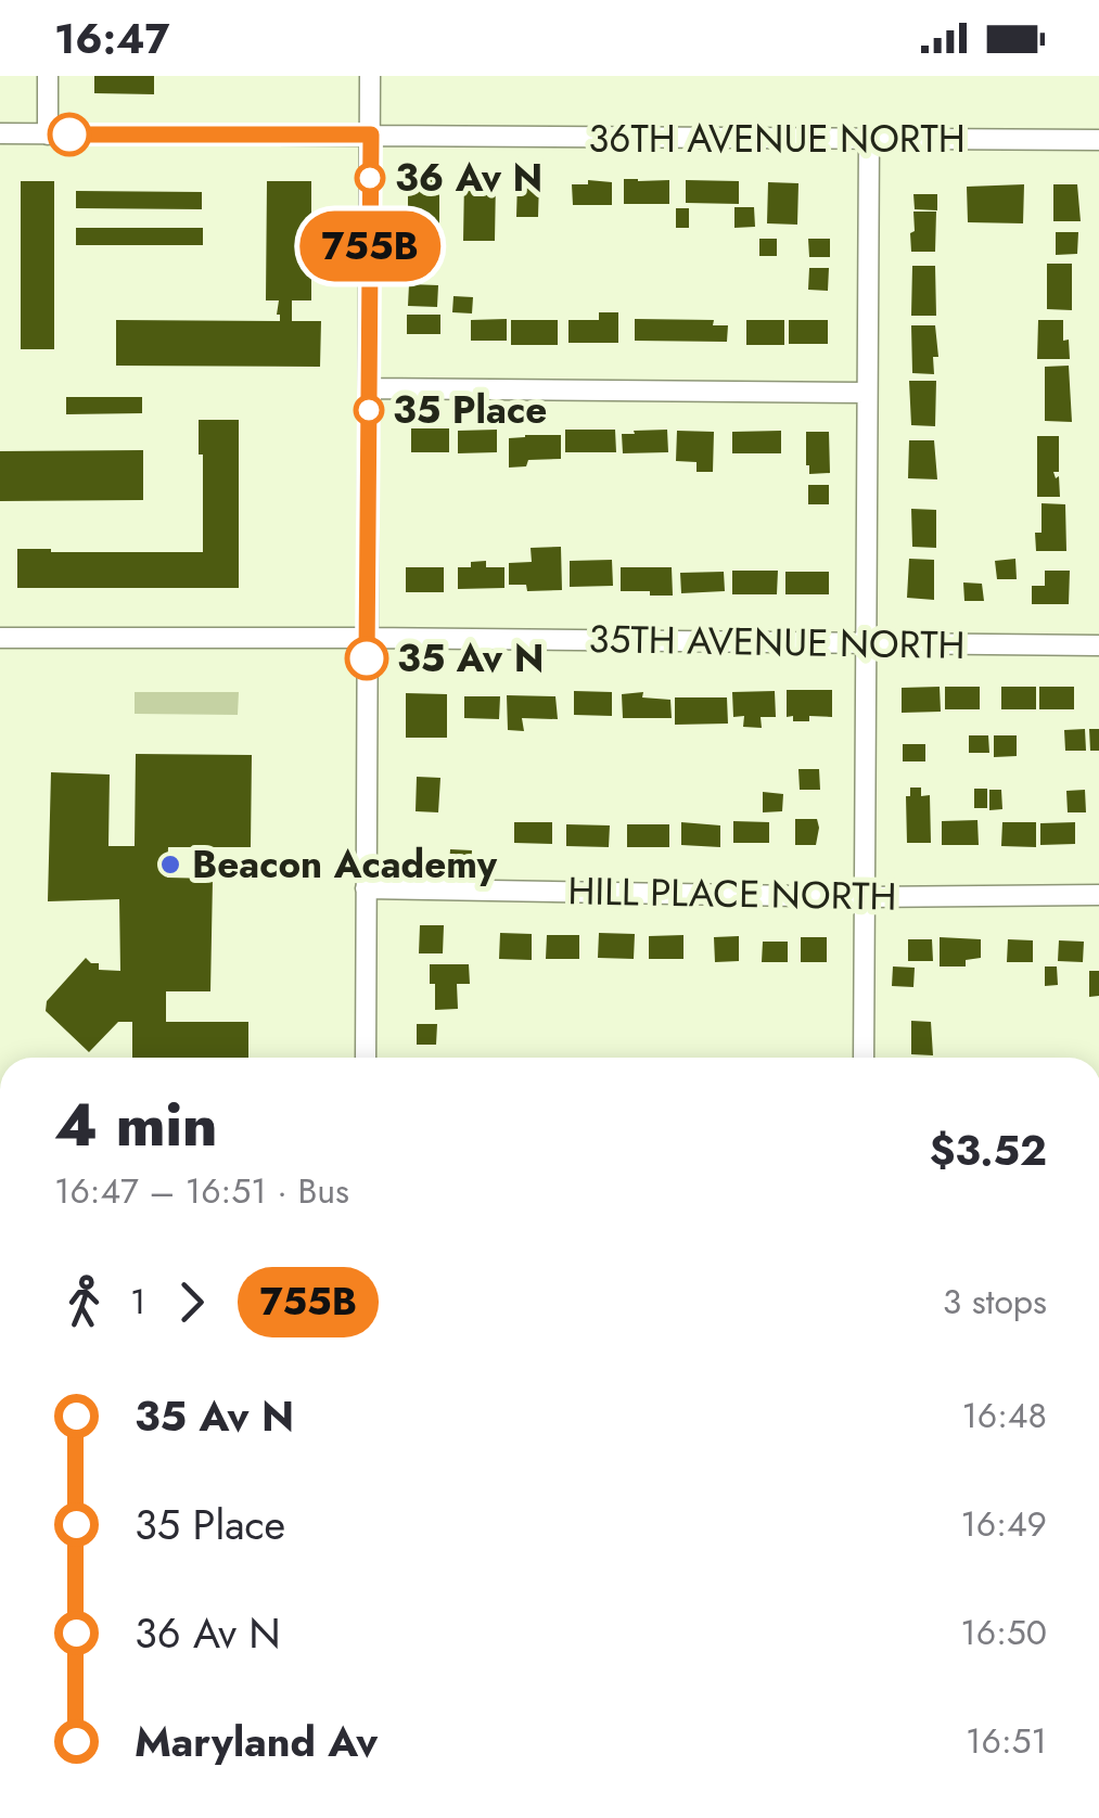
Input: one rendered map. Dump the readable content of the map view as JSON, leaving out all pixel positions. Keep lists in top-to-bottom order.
{
  "streets": {
    "street": ["36TH AVENUE NORTH", "35TH AVENUE NORTH", "HILL PLACE NORTH"]
  },
  "places": [
    "36 Av N",
    "35 Place",
    "35 Av N",
    "Beacon Academy"
  ],
  "lines": ["bus line 755B"],
  "page": {
    "status": "16:47",
    "on_map": "755B",
    "heading": ["4 min", "16:47 – 16:51 · Bus", "$3.52"],
    "legs": ["1", "755B", "3 stops"],
    "list": [
      {
        "name": "35 Av N",
        "value": "16:48"
      },
      {
        "name": "35 Place",
        "value": "16:49"
      },
      {
        "name": "36 Av N",
        "value": "16:50"
      },
      {
        "name": "Maryland Av",
        "value": "16:51"
      }
    ]
  }
}
